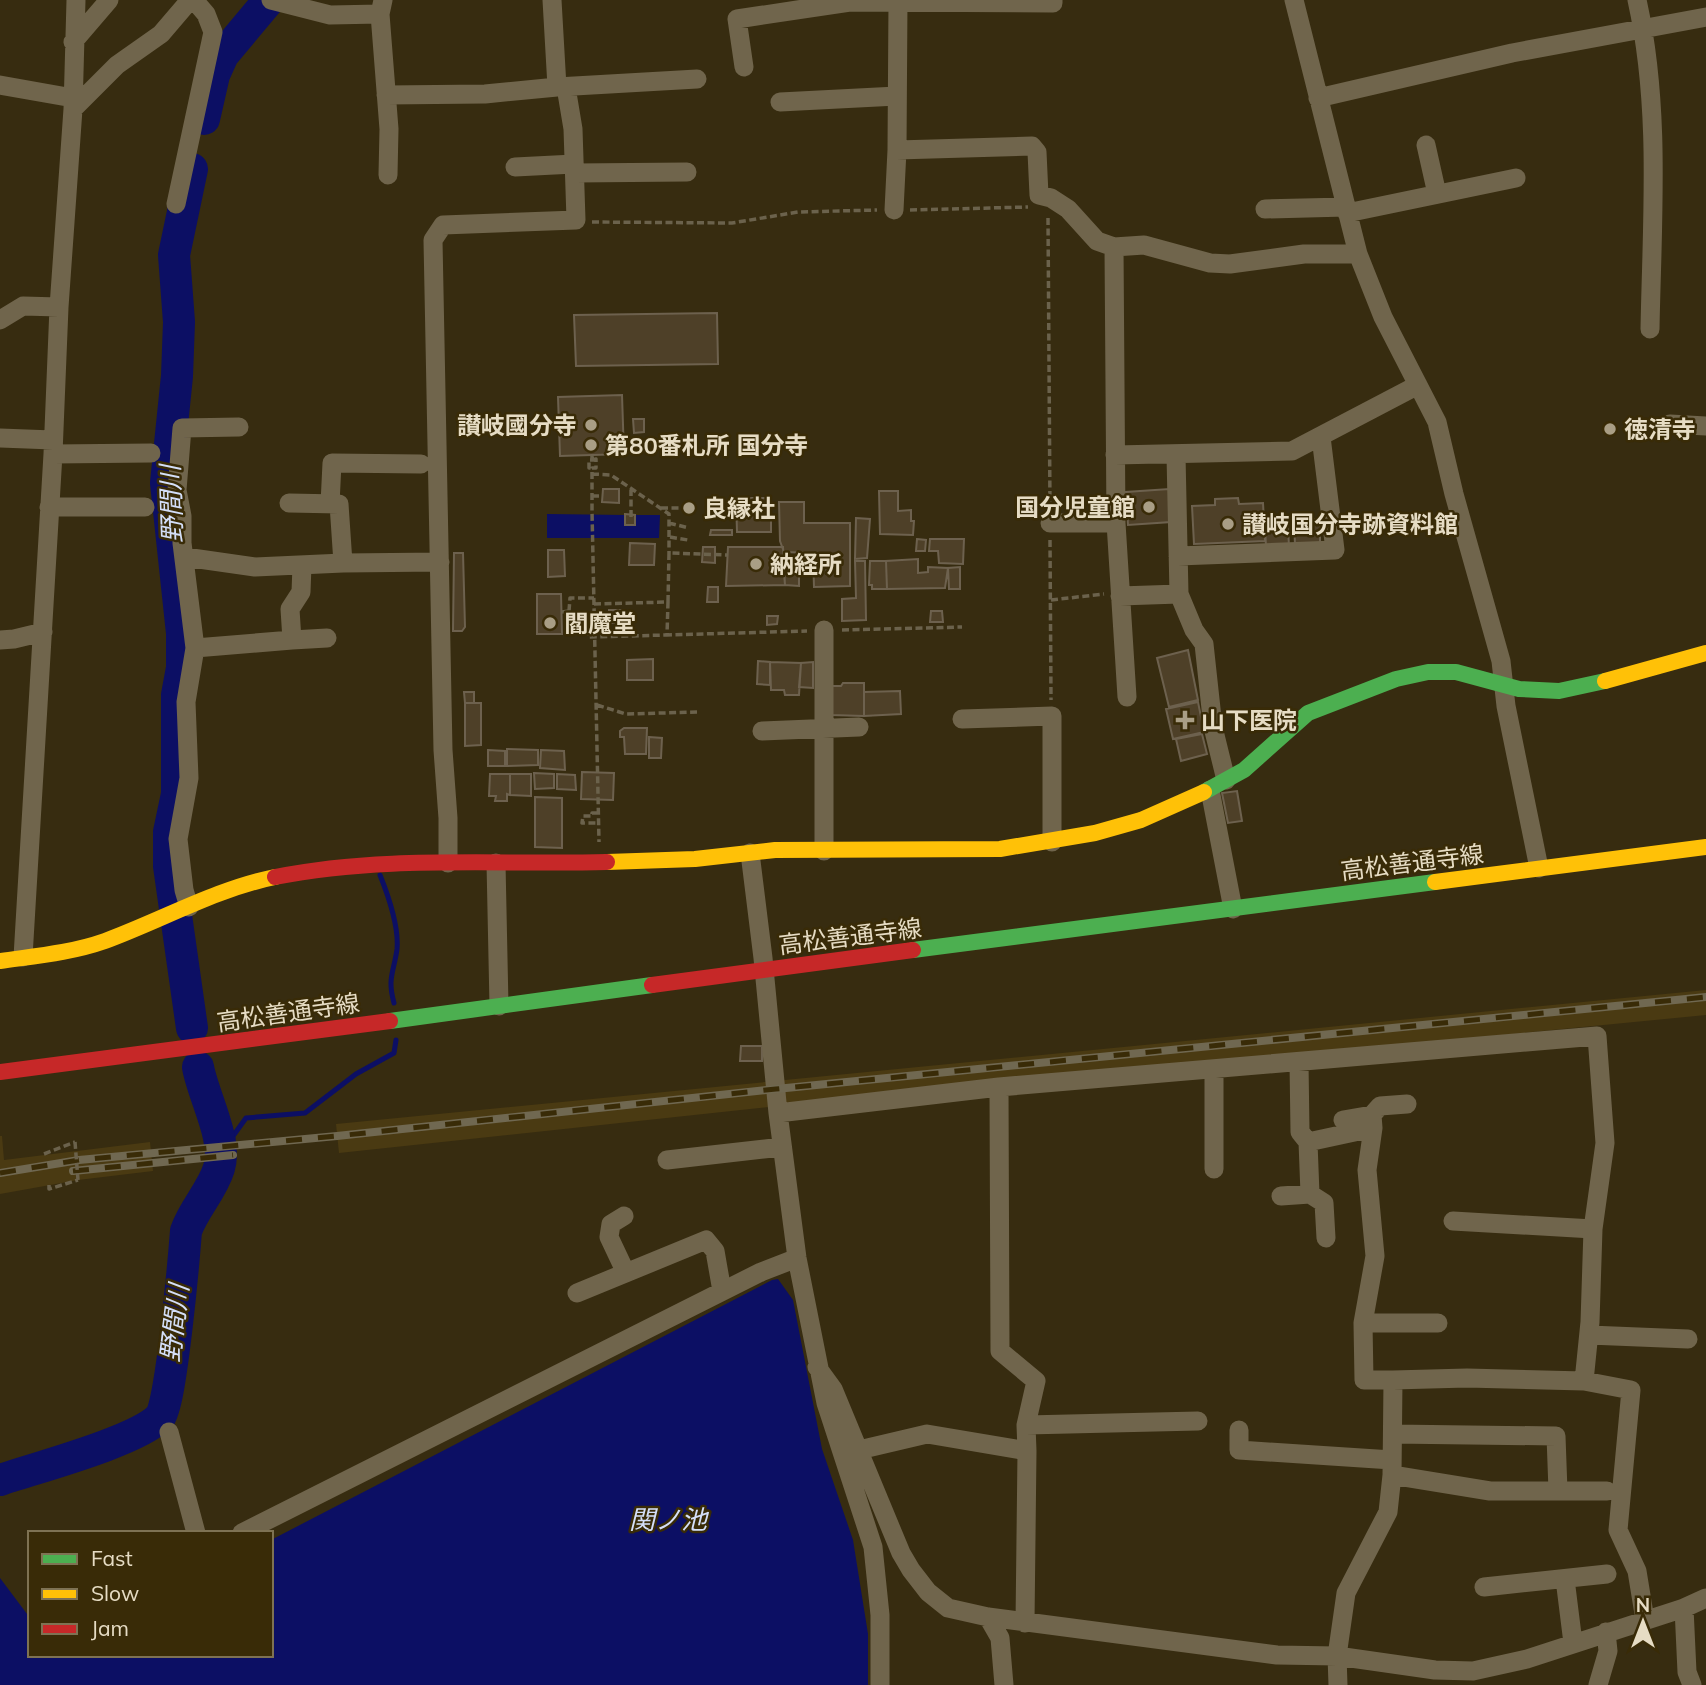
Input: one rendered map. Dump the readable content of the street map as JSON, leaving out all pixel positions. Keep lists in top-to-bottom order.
{
  "streets": {
    "street": ["高松善通寺線"]
  },
  "water": ["野間川", "関ノ池"],
  "places": {
    "other": [
      "讃岐國分寺",
      "徳清寺",
      "第80番札所 国分寺",
      "国分児童館",
      "良縁社",
      "讃岐国分寺跡資料館",
      "納経所",
      "閻魔堂"
    ],
    "health": ["山下医院"]
  },
  "legend": ["Fast", "Slow", "Jam"],
  "north": "top"
}
